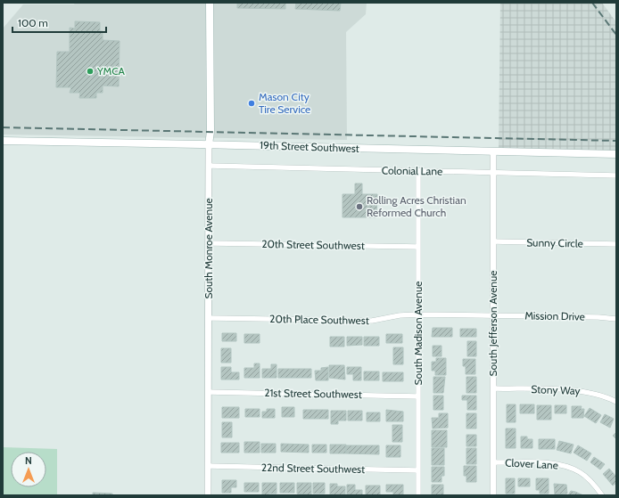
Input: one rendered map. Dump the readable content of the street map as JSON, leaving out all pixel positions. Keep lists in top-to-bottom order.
{
  "streets": {
    "main road": ["19th Street Southwest", "South Monroe Avenue"],
    "street": [
      "Colonial Lane",
      "Sunny Circle",
      "20th Street Southwest",
      "Mission Drive",
      "20th Place Southwest",
      "South Jefferson Avenue",
      "South Madison Avenue",
      "Stony Way",
      "21st Street Southwest",
      "Clover Lane",
      "22nd Street Southwest"
    ]
  },
  "crossings": [
    ["19th Street Southwest", "South Monroe Avenue"],
    ["19th Street Southwest", "South Jefferson Avenue"],
    ["Colonial Lane", "South Monroe Avenue"],
    ["Colonial Lane", "South Jefferson Avenue"],
    ["Colonial Lane", "South Madison Avenue"],
    ["Sunny Circle", "South Jefferson Avenue"],
    ["20th Street Southwest", "South Monroe Avenue"],
    ["20th Street Southwest", "South Madison Avenue"],
    ["South Monroe Avenue", "20th Place Southwest"],
    ["South Monroe Avenue", "21st Street Southwest"],
    ["South Monroe Avenue", "22nd Street Southwest"],
    ["Mission Drive", "20th Place Southwest"],
    ["Mission Drive", "South Jefferson Avenue"],
    ["20th Place Southwest", "South Jefferson Avenue"],
    ["20th Place Southwest", "South Madison Avenue"],
    ["South Jefferson Avenue", "Stony Way"],
    ["South Jefferson Avenue", "Clover Lane"],
    ["South Madison Avenue", "21st Street Southwest"],
    ["South Madison Avenue", "22nd Street Southwest"]
  ],
  "places": ["YMCA", "Mason City Tire Service", "Rolling Acres Christian Reformed Church"],
  "scale_bar": "100 m",
  "north": "top"
}
